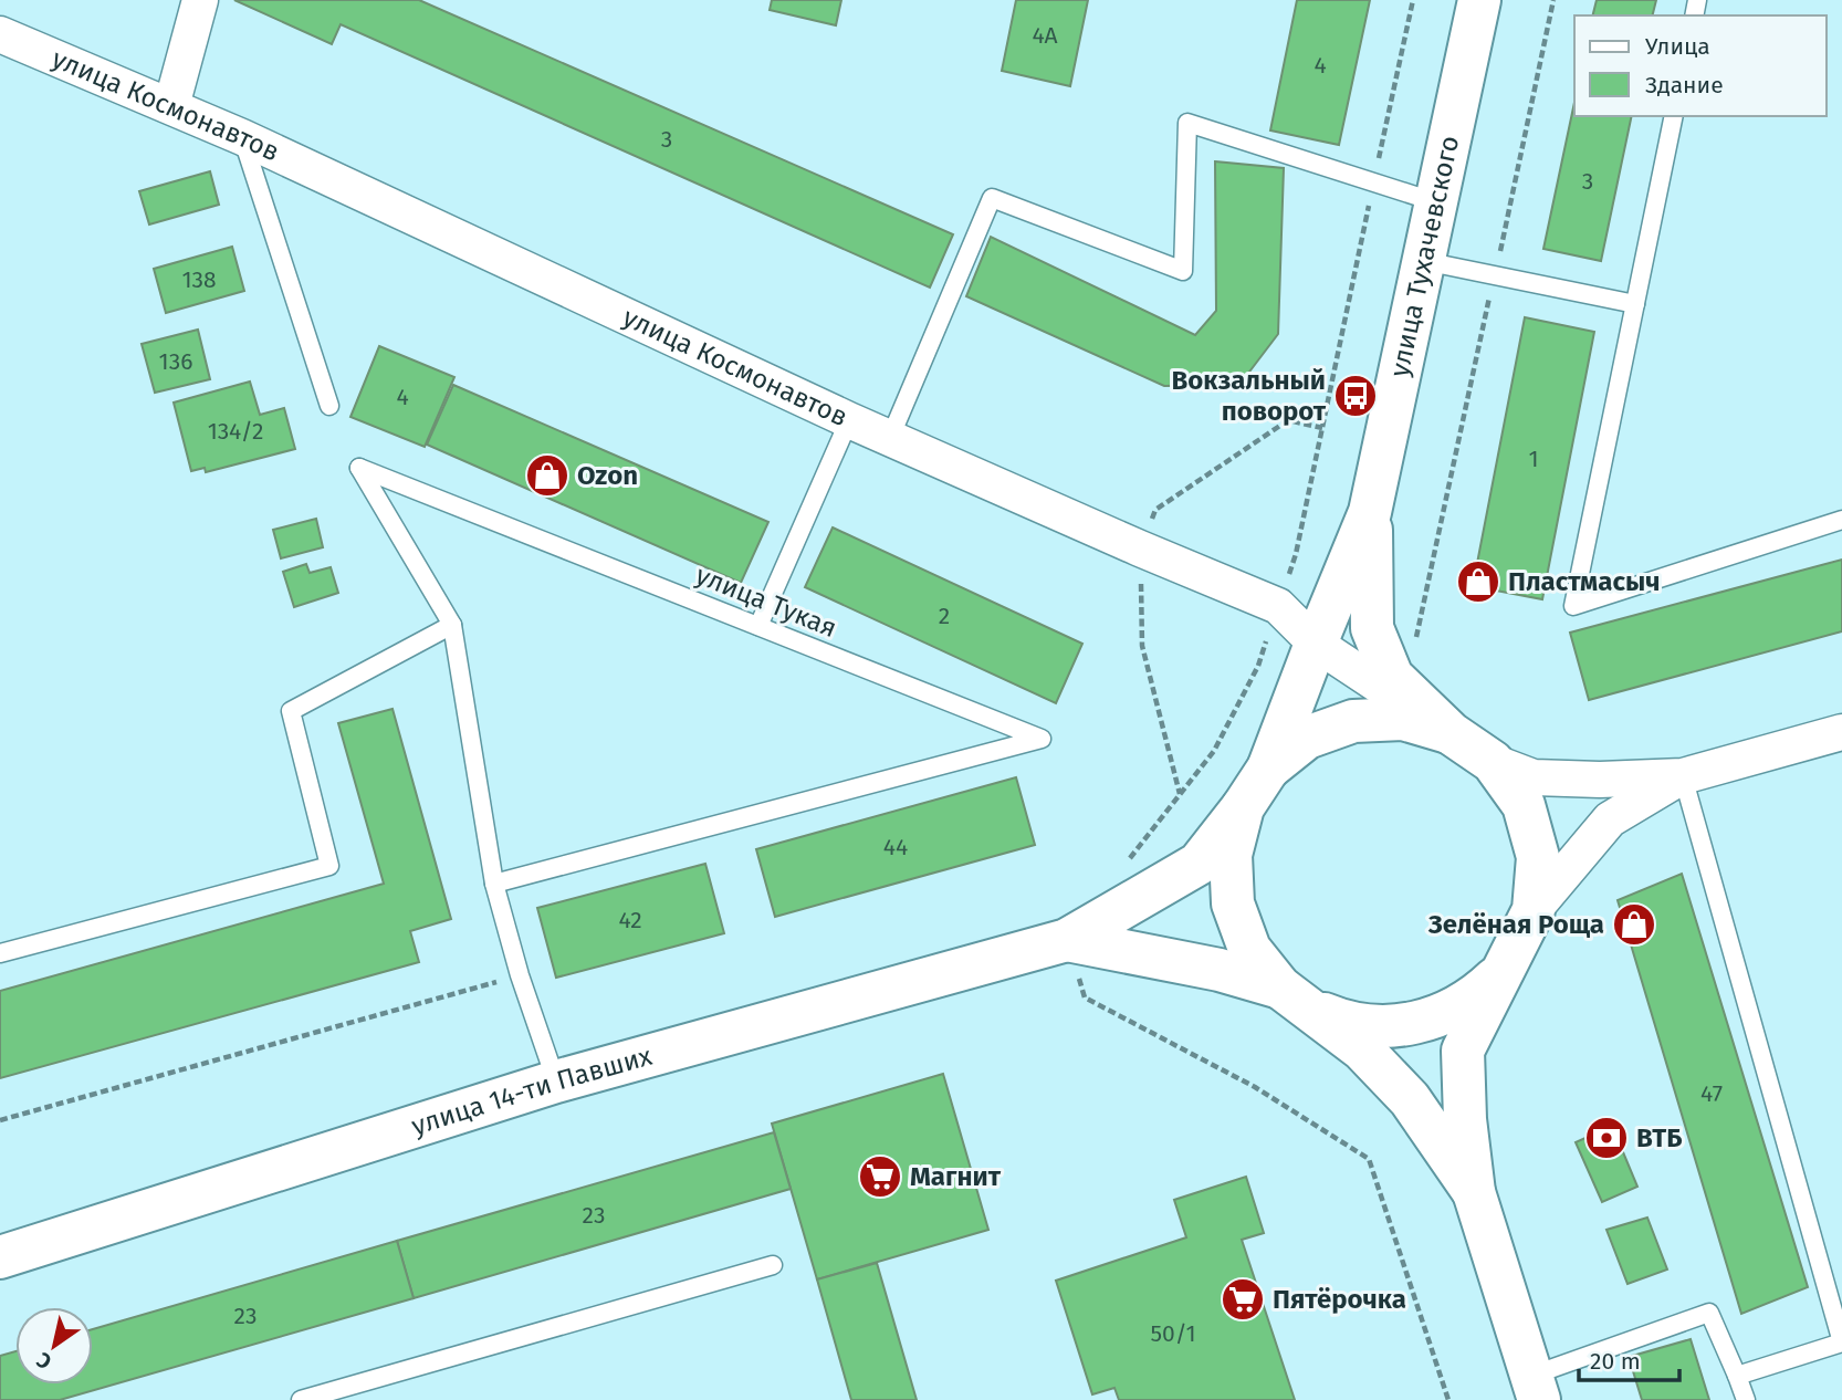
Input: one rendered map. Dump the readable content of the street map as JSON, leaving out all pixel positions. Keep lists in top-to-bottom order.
{
  "streets": {
    "main road": ["улица Тухачевского", "улица 14-ти Павших"],
    "street": ["улица Космонавтов"],
    "lane": ["улица Тукая"]
  },
  "crossings": [
    ["улица Тукая", "улица 14-ти Павших"]
  ],
  "places": {
    "bus stop": ["Вокзальный поворот"],
    "shop": ["Ozon", "Пластмасыч", "Зелёная Роща"],
    "bank": ["ВТБ"],
    "supermarket": ["Магнит", "Пятёрочка"]
  },
  "house_numbers": [
    "4А",
    "4",
    "3",
    "3",
    "138",
    "136",
    "4",
    "134/2",
    "1",
    "2",
    "44",
    "42",
    "47",
    "23",
    "23",
    "50/1"
  ],
  "legend": ["Улица", "Здание"],
  "scale_bar": "20 m",
  "north": "bottom left"
}
